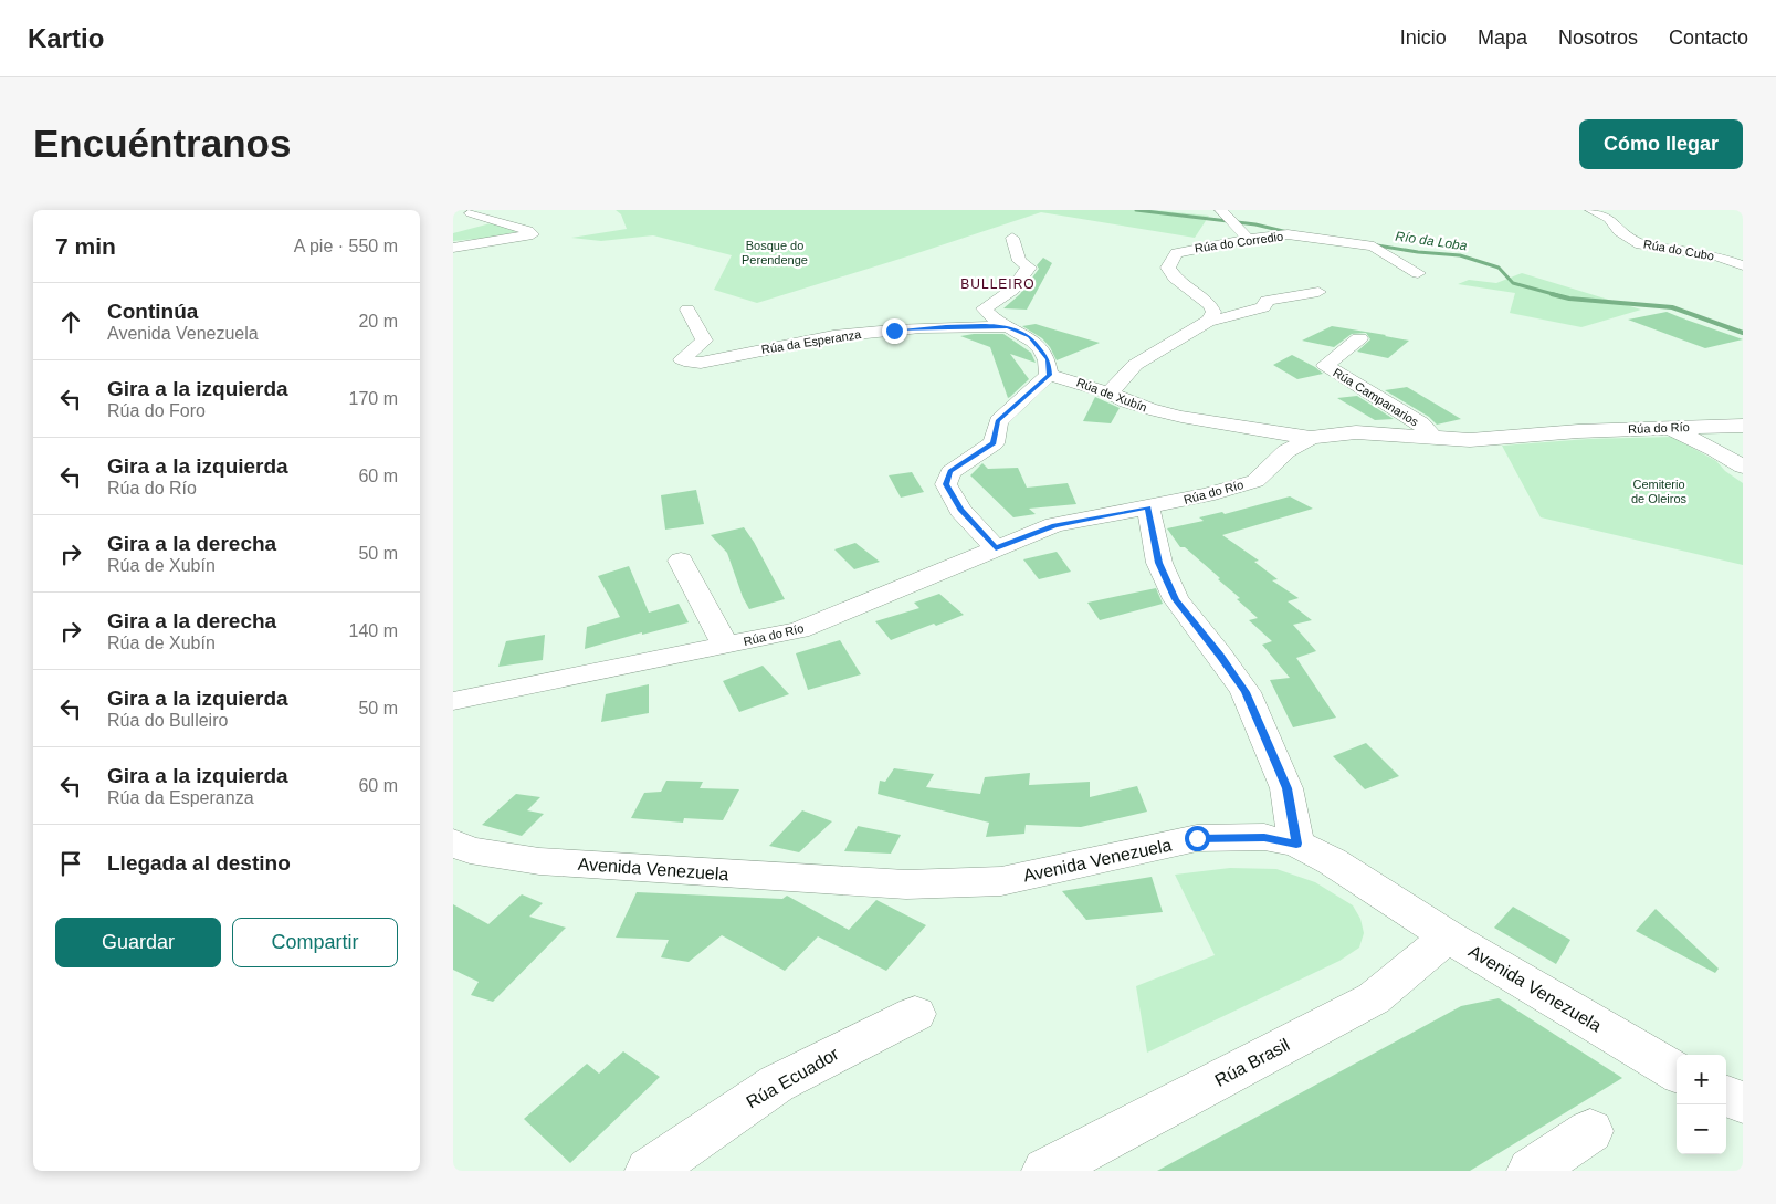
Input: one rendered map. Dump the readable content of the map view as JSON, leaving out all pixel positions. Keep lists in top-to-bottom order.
{
  "streets": {
    "street": [
      "Rúa do Corredio",
      "Rúa do Cubo",
      "Rúa da Esperanza",
      "Rúa de Xubín",
      "Rúa Campanarios",
      "Rúa do Río",
      "Avenida Venezuela",
      "Rúa Brasil",
      "Rúa Ecuador"
    ]
  },
  "crossings": [
    ["Rúa de Xubín", "Rúa do Río"],
    ["Rúa Campanarios", "Rúa do Río"],
    ["Avenida Venezuela", "Rúa Brasil"]
  ],
  "districts": ["BULLEIRO"],
  "water": ["Río da Loba"],
  "parks": ["Bosque do Perendenge", "Cemiterio de Oleiros"],
  "page": {
    "header": "Kartio",
    "nav": [
      "Inicio",
      "Mapa",
      "Nosotros",
      "Contacto"
    ],
    "buttons": [
      "Cómo llegar",
      ["Guardar", "Compartir"]
    ],
    "title": "Encuéntranos",
    "heading": ["7 min", "A pie · 550 m"],
    "list": [
      ["Continúa", "Avenida Venezuela", "20 m"],
      ["Gira a la izquierda", "Rúa do Foro", "170 m"],
      ["Gira a la izquierda", "Rúa do Río", "60 m"],
      ["Gira a la derecha", "Rúa de Xubín", "50 m"],
      ["Gira a la derecha", "Rúa de Xubín", "140 m"],
      ["Gira a la izquierda", "Rúa do Bulleiro", "50 m"],
      ["Gira a la izquierda", "Rúa da Esperanza", "60 m"],
      "Llegada al destino"
    ],
    "map_buttons": ["+", "−"]
  }
}
